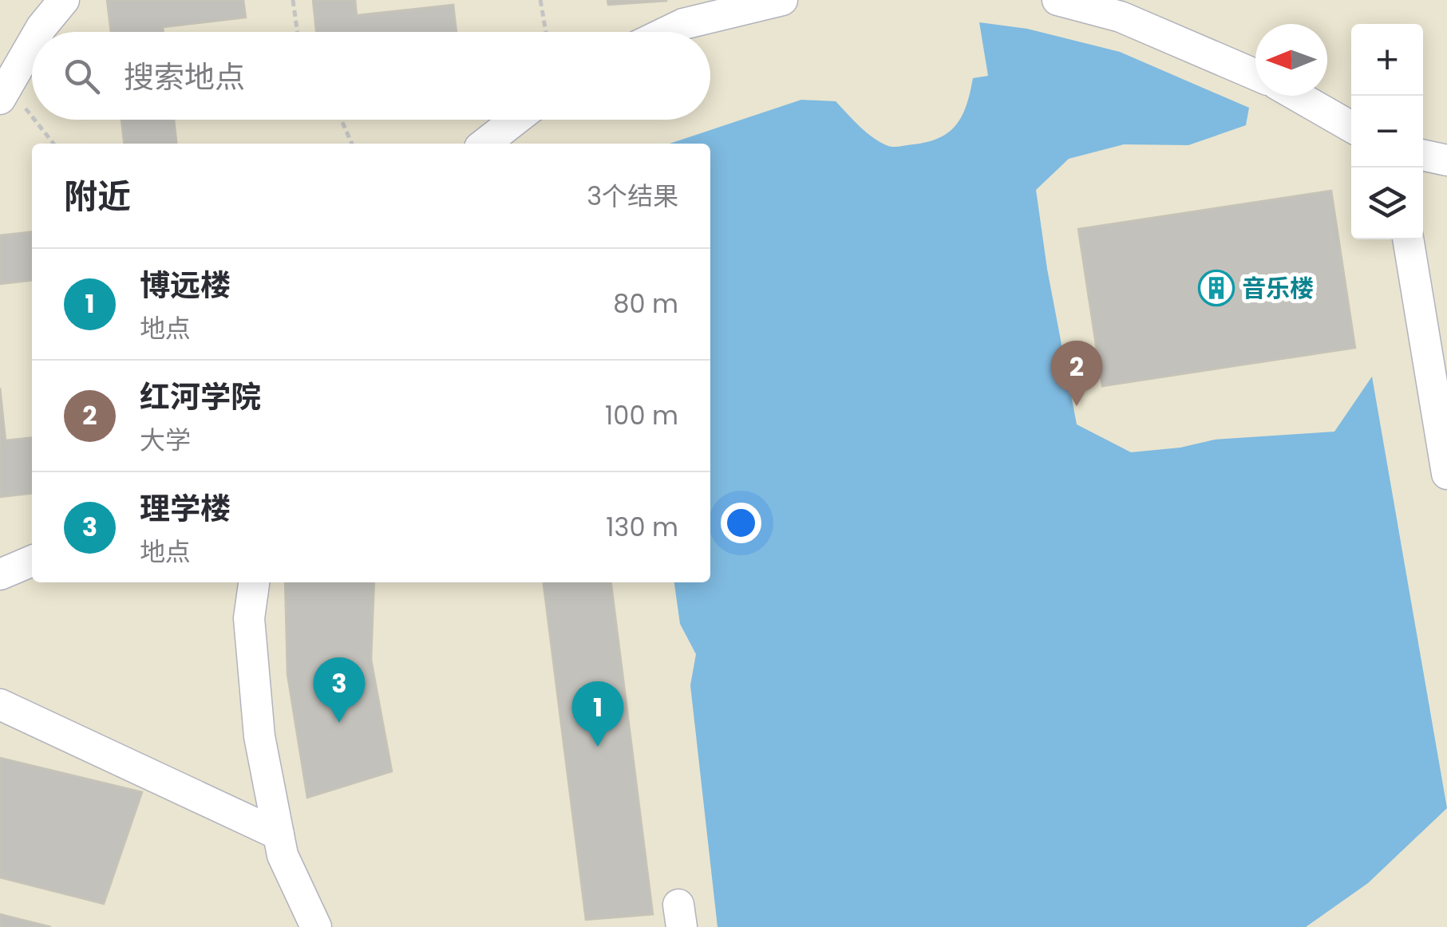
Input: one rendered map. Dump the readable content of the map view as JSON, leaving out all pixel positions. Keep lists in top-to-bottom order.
{
  "places": {
    "building": ["音乐楼"]
  },
  "north": "left",
  "page": {
    "map_buttons": ["+", "−"],
    "search": "搜索地点",
    "heading": ["附近", "3个结果"],
    "list": [
      {
        "mark": "1",
        "name": "博远楼",
        "note": "地点",
        "value": "80 m"
      },
      {
        "mark": "2",
        "name": "红河学院",
        "note": "大学",
        "value": "100 m"
      },
      {
        "mark": "3",
        "name": "理学楼",
        "note": "地点",
        "value": "130 m"
      }
    ],
    "pins": ["2", "3", "1"]
  }
}
